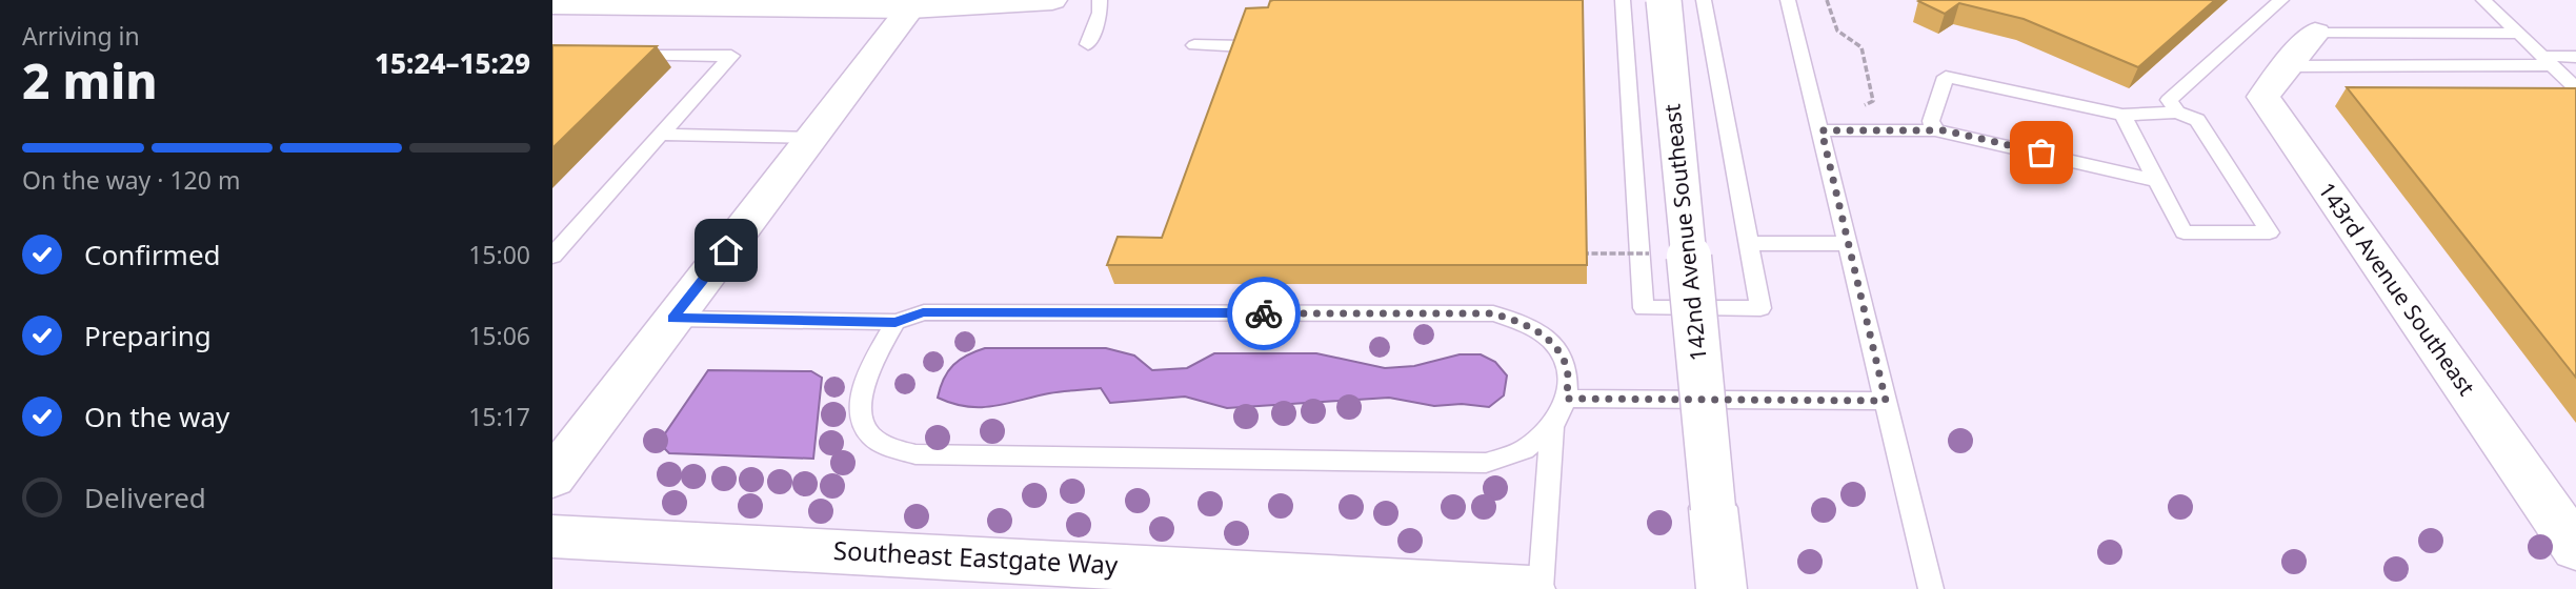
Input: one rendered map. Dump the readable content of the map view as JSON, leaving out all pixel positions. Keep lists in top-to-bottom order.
{
  "streets": {
    "street": ["142nd Avenue Southeast", "143rd Avenue Southeast", "Southeast Eastgate Way"]
  },
  "page": {
    "heading": ["2 min", "Arriving in", "15:24–15:29"],
    "bar": "On the way · 120 m",
    "list": [
      ["Confirmed", "15:00"],
      ["Preparing", "15:06"],
      ["On the way", "15:17"],
      "Delivered"
    ]
  }
}
